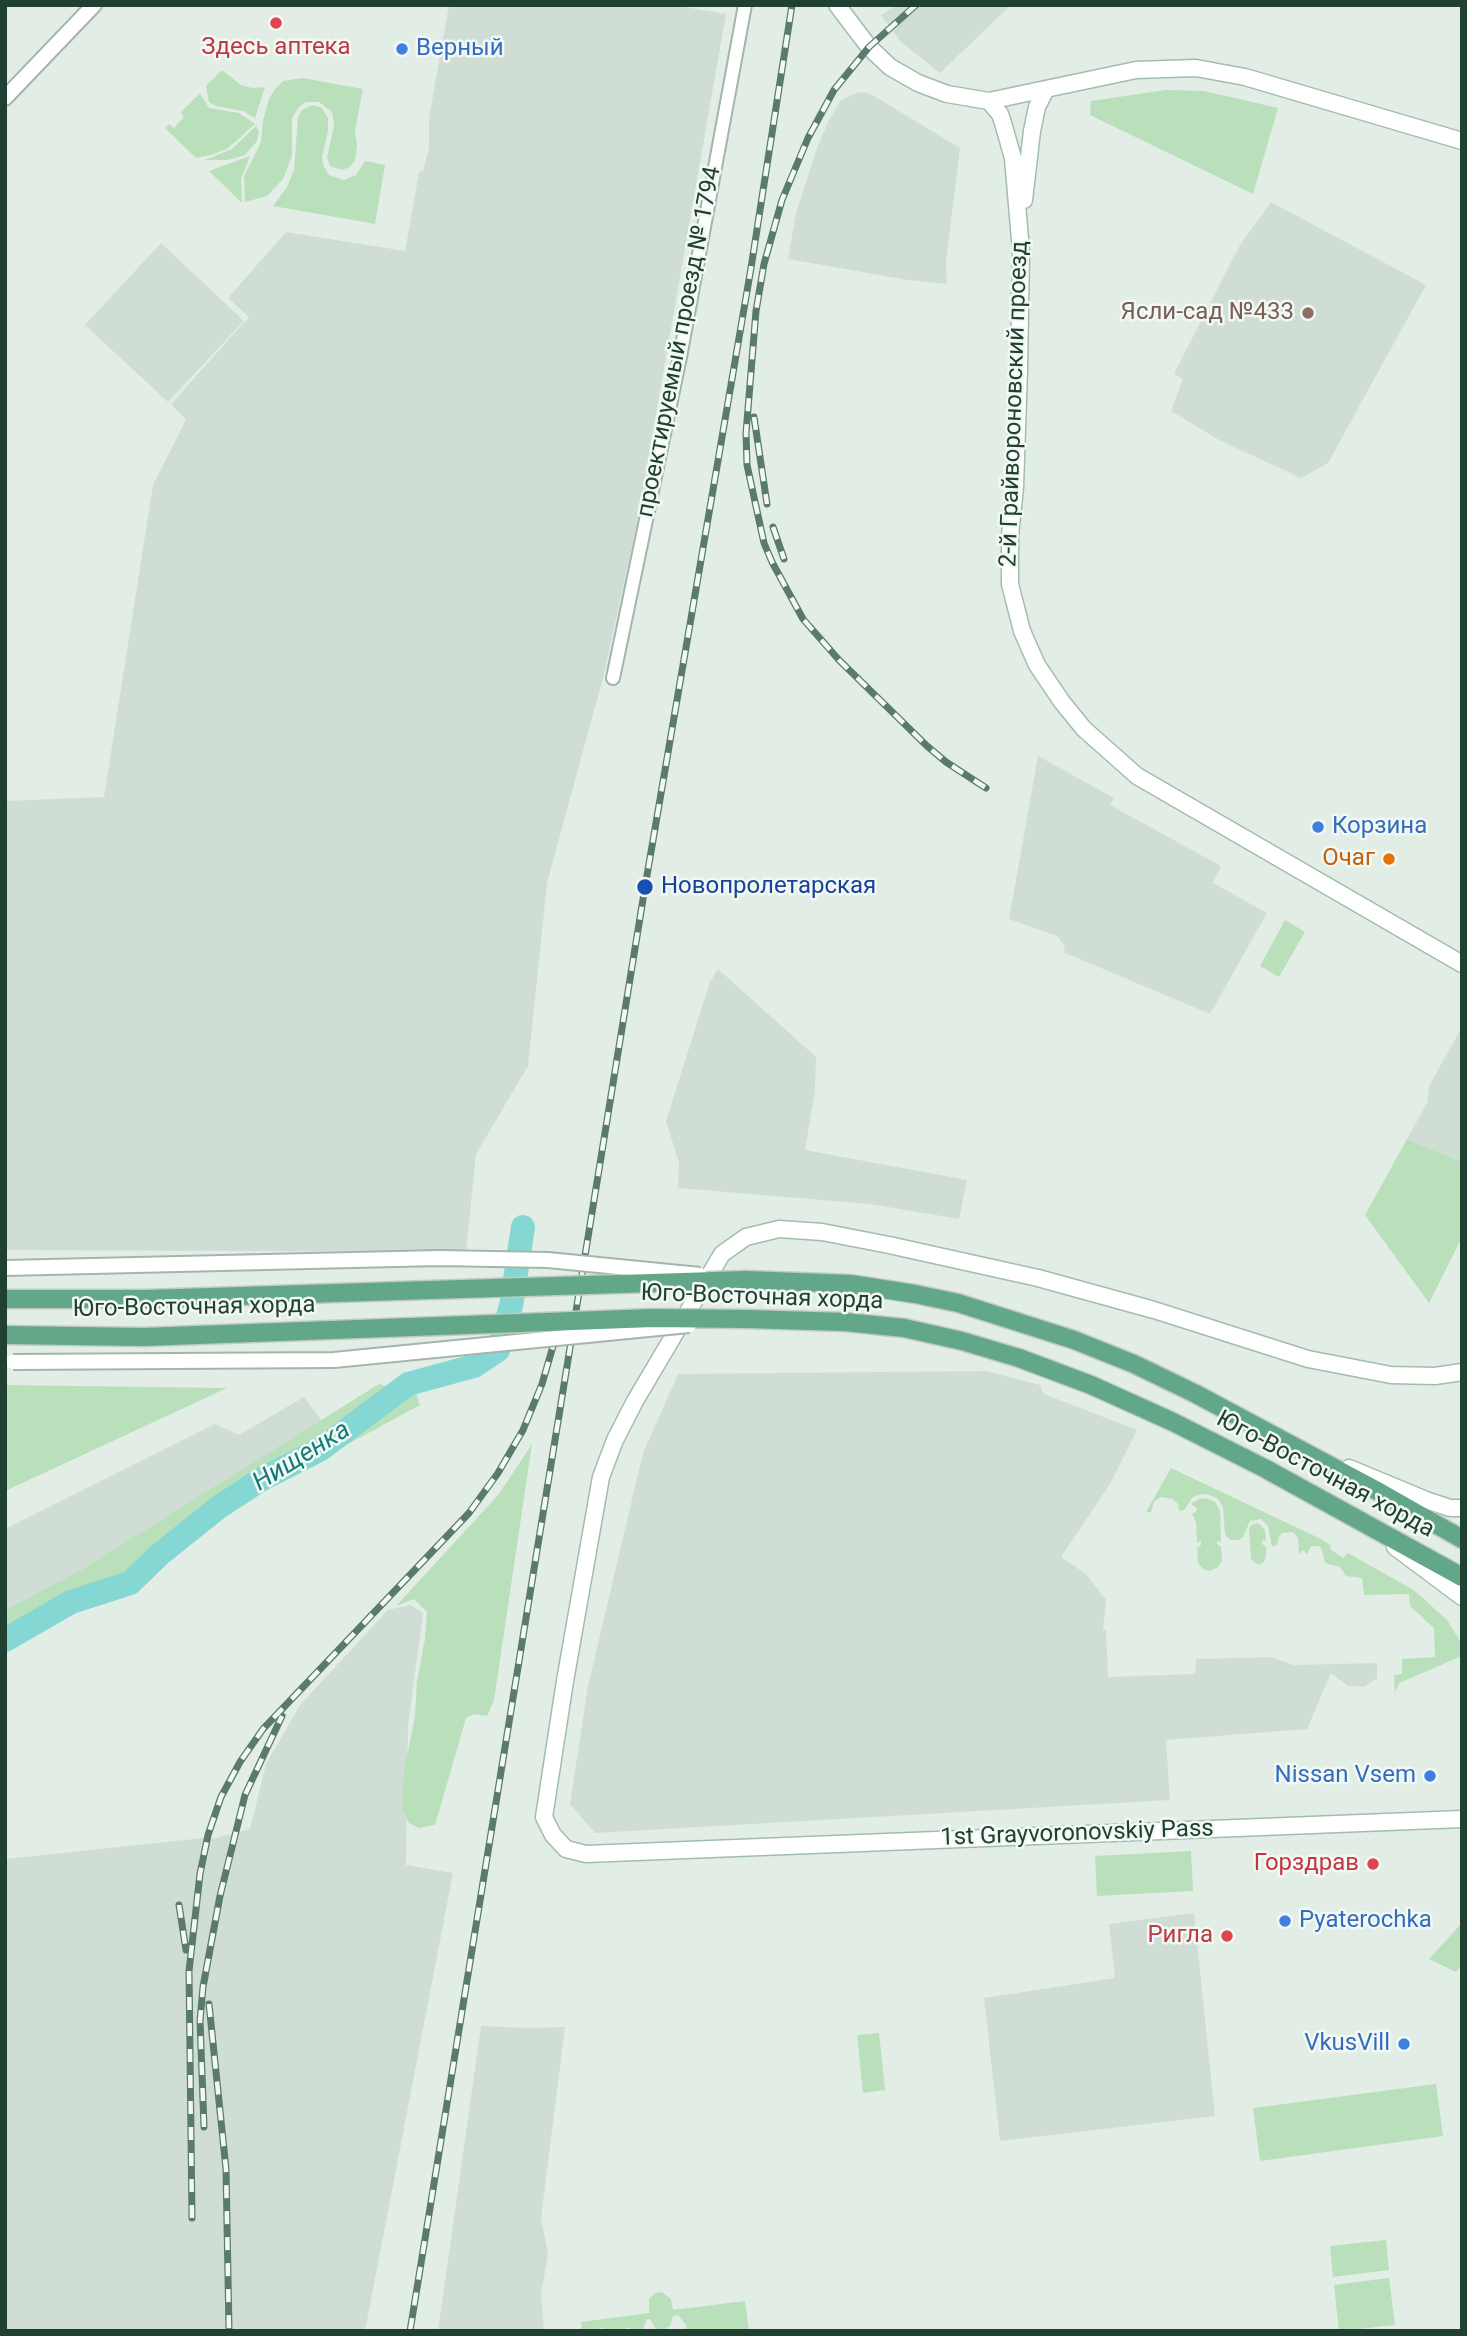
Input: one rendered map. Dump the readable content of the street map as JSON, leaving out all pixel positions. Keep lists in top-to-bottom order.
{
  "streets": {
    "main road": ["2-й Грайвороновский проезд", "Юго-Восточная хорда", "1st Grayvoronovskiy Pass"],
    "street": ["проектируемый проезд № 1794"]
  },
  "water": ["Нищенка"],
  "places": [
    "Здесь аптека",
    "Верный",
    "Ясли-сад №433",
    "Корзина",
    "Очаг",
    "Новопролетарская",
    "Nissan Vsem",
    "Горздрав",
    "Pyaterochka",
    "Ригла",
    "VkusVill"
  ]
}
